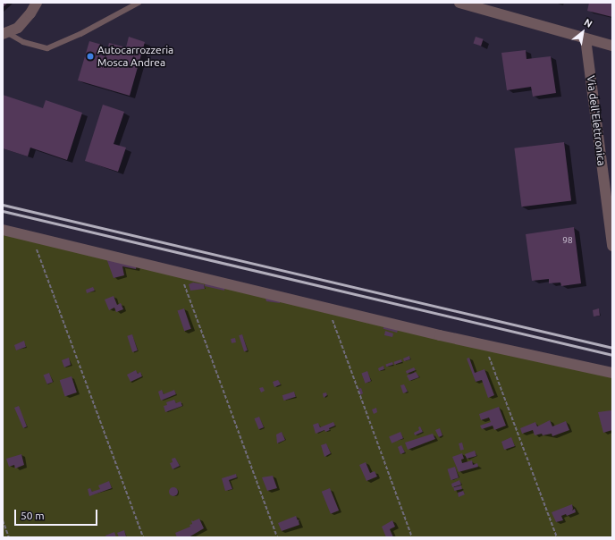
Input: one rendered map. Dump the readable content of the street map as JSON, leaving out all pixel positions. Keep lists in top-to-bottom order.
{
  "streets": {
    "street": ["Via dell'Elettronica"]
  },
  "places": ["Autocarrozzeria Mosca Andrea"],
  "house_numbers": ["98"],
  "scale_bar": "50 m",
  "north": "top right"
}
